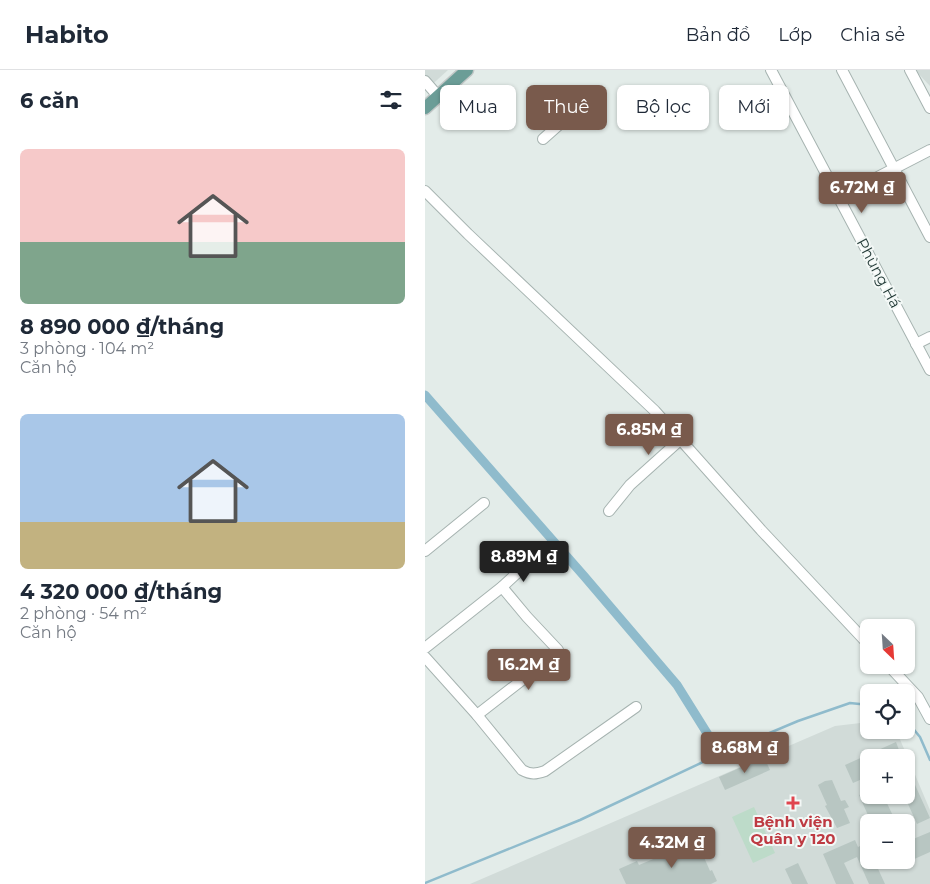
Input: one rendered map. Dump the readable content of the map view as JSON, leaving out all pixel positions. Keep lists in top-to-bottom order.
{
  "streets": {
    "street": ["Phùng Há"]
  },
  "places": {
    "health": ["Bệnh viện Quân y 120"]
  },
  "north": "bottom right",
  "page": {
    "header": "Habito",
    "nav": ["Bản đồ", "Lớp", "Chia sẻ"],
    "heading": "6 căn",
    "chip": [
      "Mua",
      "Thuê",
      "Bộ lọc",
      "Mới"
    ],
    "list": [
      {
        "name": "8 890 000 ₫/tháng",
        "note": "3 phòng · 104 m² · Căn hộ"
      },
      {
        "name": "4 320 000 ₫/tháng",
        "note": "2 phòng · 54 m² · Căn hộ"
      }
    ],
    "price": [
      "6.72M ₫",
      "6.85M ₫",
      "8.89M ₫",
      "16.2M ₫",
      "8.68M ₫",
      "4.32M ₫"
    ],
    "map_buttons": ["+", "−"]
  }
}
